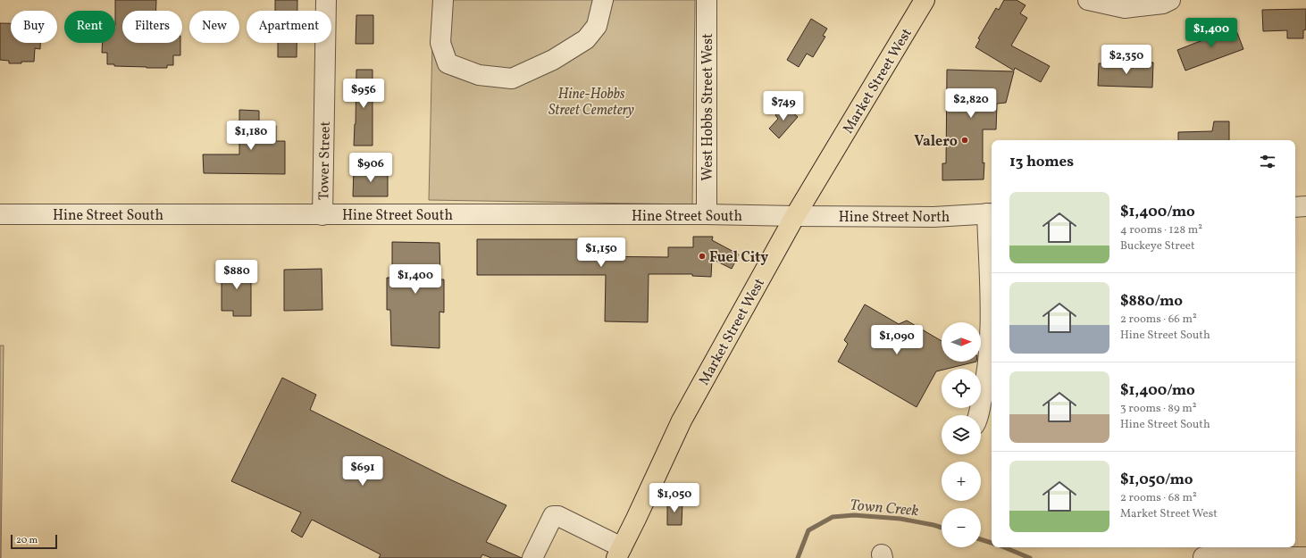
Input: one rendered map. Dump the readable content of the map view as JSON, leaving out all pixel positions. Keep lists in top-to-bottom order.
{
  "streets": {
    "main road": ["Market Street West"],
    "street": [
      "West Hobbs Street West",
      "Tower Street",
      "Hine Street South",
      "Hine Street North"
    ]
  },
  "crossings": [
    ["Market Street West", "Hine Street South"],
    ["Market Street West", "Hine Street North"],
    ["West Hobbs Street West", "Hine Street South"],
    ["Tower Street", "Hine Street South"],
    ["Hine Street South", "Hine Street North"]
  ],
  "water": ["Town Creek"],
  "parks": ["Hine-Hobbs Street Cemetery"],
  "places": ["Valero", "Fuel City"],
  "scale_bar": "20 m",
  "north": "right",
  "page": {
    "chip": [
      "Buy",
      "Rent",
      "Filters",
      "New",
      "Apartment"
    ],
    "price": [
      "$1,400",
      "$2,350",
      "$956",
      "$2,820",
      "$749",
      "$1,180",
      "$906",
      "$1,150",
      "$880",
      "$1,400",
      "$1,090",
      "$691",
      "$1,050"
    ],
    "heading": "13 homes",
    "list": [
      {
        "name": "$1,400/mo",
        "note": "4 rooms · 128 m² · Buckeye Street"
      },
      {
        "name": "$880/mo",
        "note": "2 rooms · 66 m² · Hine Street South"
      },
      {
        "name": "$1,400/mo",
        "note": "3 rooms · 89 m² · Hine Street South"
      },
      {
        "name": "$1,050/mo",
        "note": "2 rooms · 68 m² · Market Street West"
      }
    ],
    "map_buttons": ["+", "−"],
    "scale": "20 m"
  }
}
